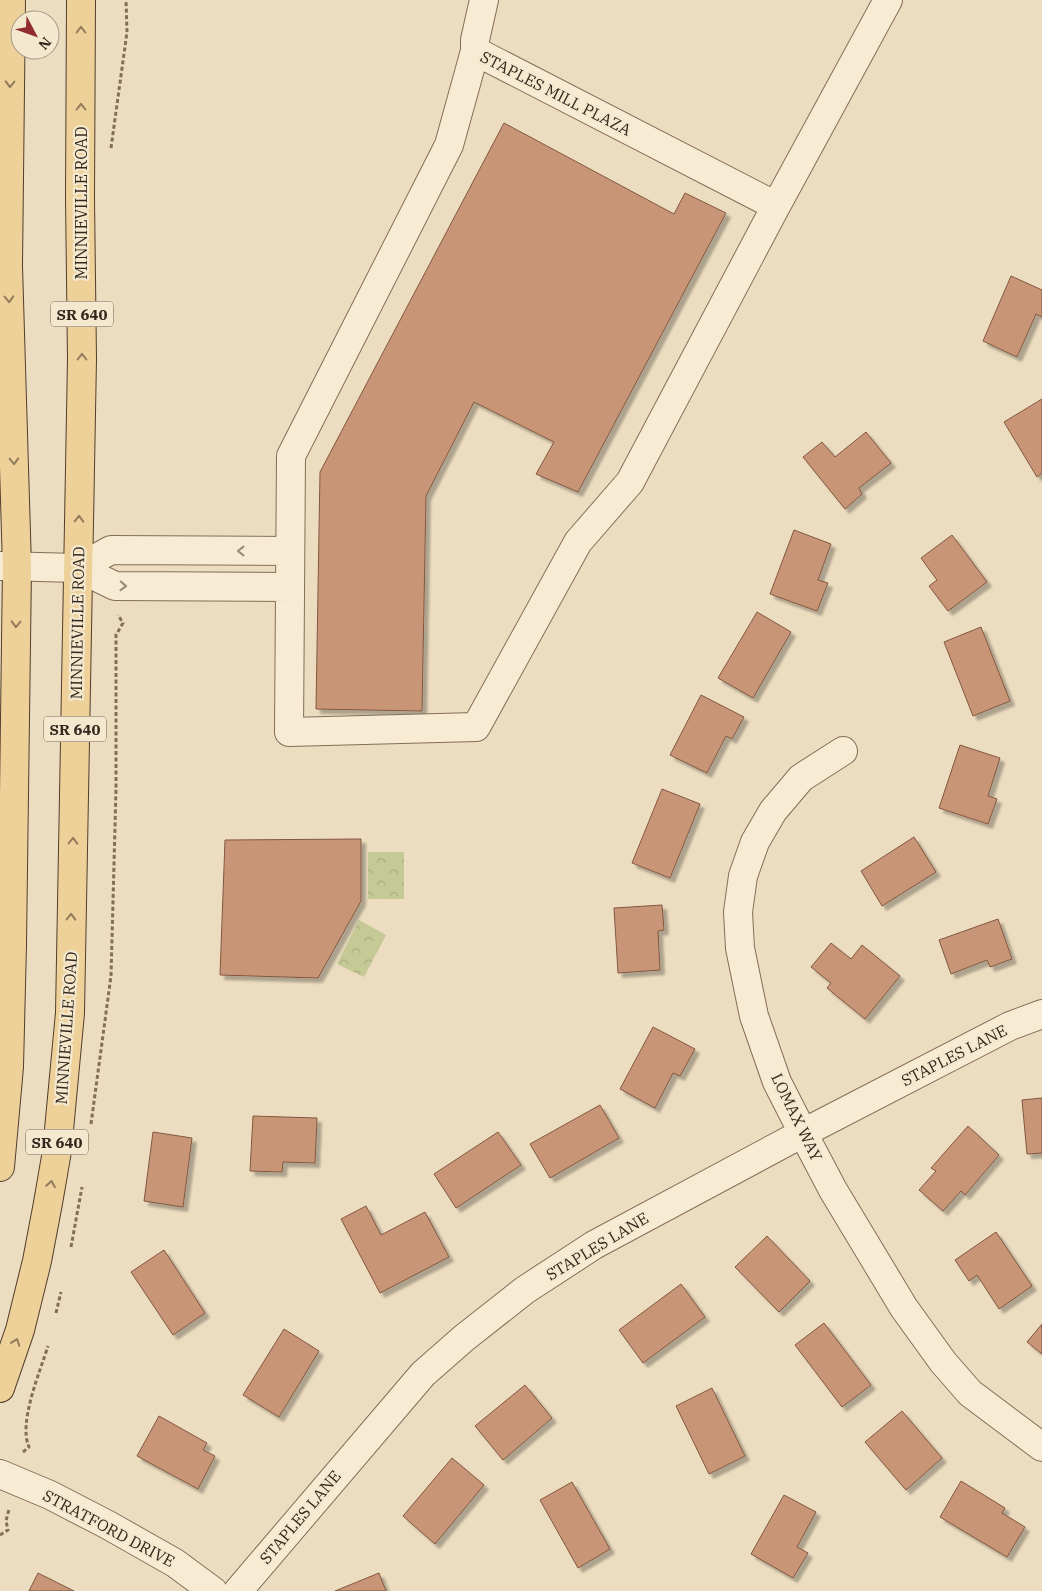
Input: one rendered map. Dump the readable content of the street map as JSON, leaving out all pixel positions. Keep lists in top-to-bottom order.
{
  "streets": {
    "main road": ["MINNIEVILLE ROAD", "SR 640"],
    "street": [
      "STAPLES MILL PLAZA",
      "STAPLES LANE",
      "LOMAX WAY",
      "STRATFORD DRIVE"
    ]
  },
  "crossings": [
    ["STAPLES LANE", "LOMAX WAY"]
  ],
  "north": "bottom right"
}
